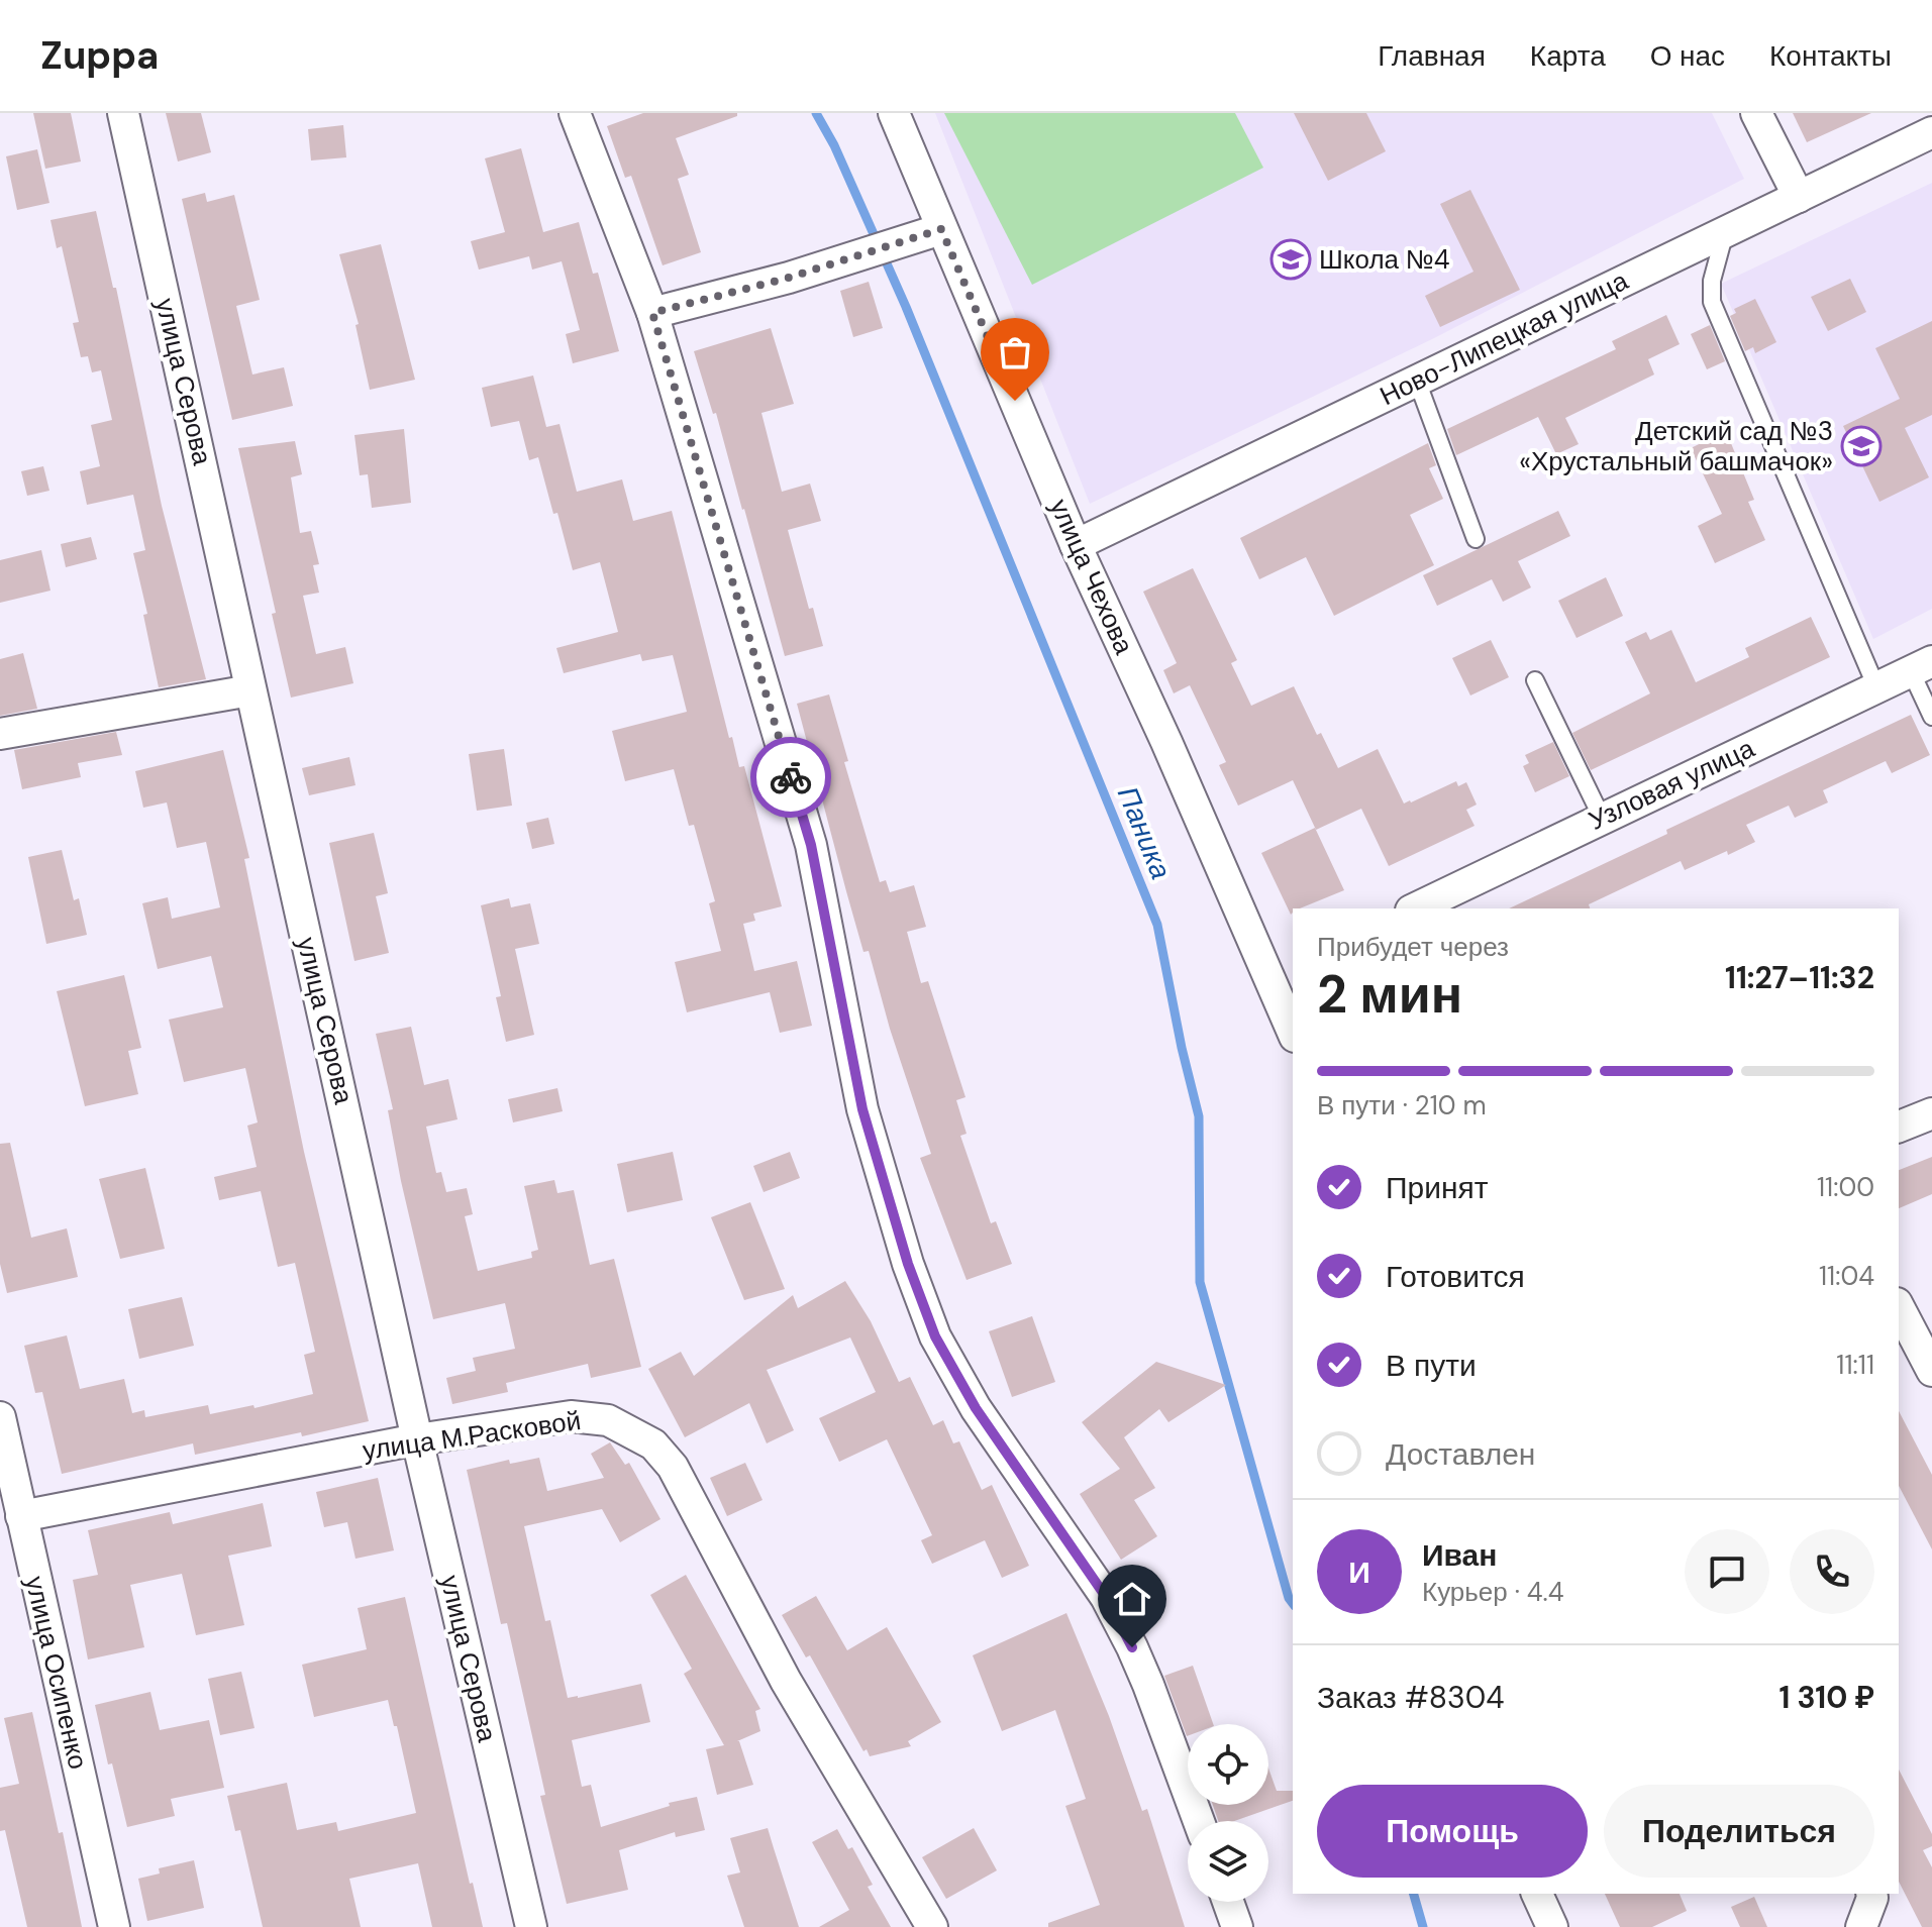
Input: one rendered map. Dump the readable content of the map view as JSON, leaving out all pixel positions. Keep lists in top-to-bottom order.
{
  "streets": {
    "street": [
      "Ново-Липецкая улица",
      "улица Серова",
      "улица Чехова",
      "Узловая улица",
      "улица М.Расковой",
      "улица Осипенко"
    ]
  },
  "crossings": [
    ["Ново-Липецкая улица", "улица Чехова"],
    ["улица Серова", "улица М.Расковой"],
    ["улица М.Расковой", "улица Осипенко"]
  ],
  "water": ["Паника"],
  "places": {
    "school or university": ["Школа №4", "Детский сад №3 «Хрустальный башмачок»"]
  },
  "page": {
    "header": "Zuppa",
    "nav": [
      "Главная",
      "Карта",
      "О нас",
      "Контакты"
    ],
    "heading": ["2 мин", "Прибудет через", "11:27–11:32"],
    "panel": [
      "Иван",
      "Курьер · 4.4",
      "Заказ #8304",
      "1 310 ₽"
    ],
    "bar": "В пути · 210 m",
    "list": [
      ["Принят", "11:00"],
      ["Готовится", "11:04"],
      ["В пути", "11:11"],
      "Доставлен"
    ],
    "round": "И",
    "buttons": ["Помощь", "Поделиться"]
  }
}
